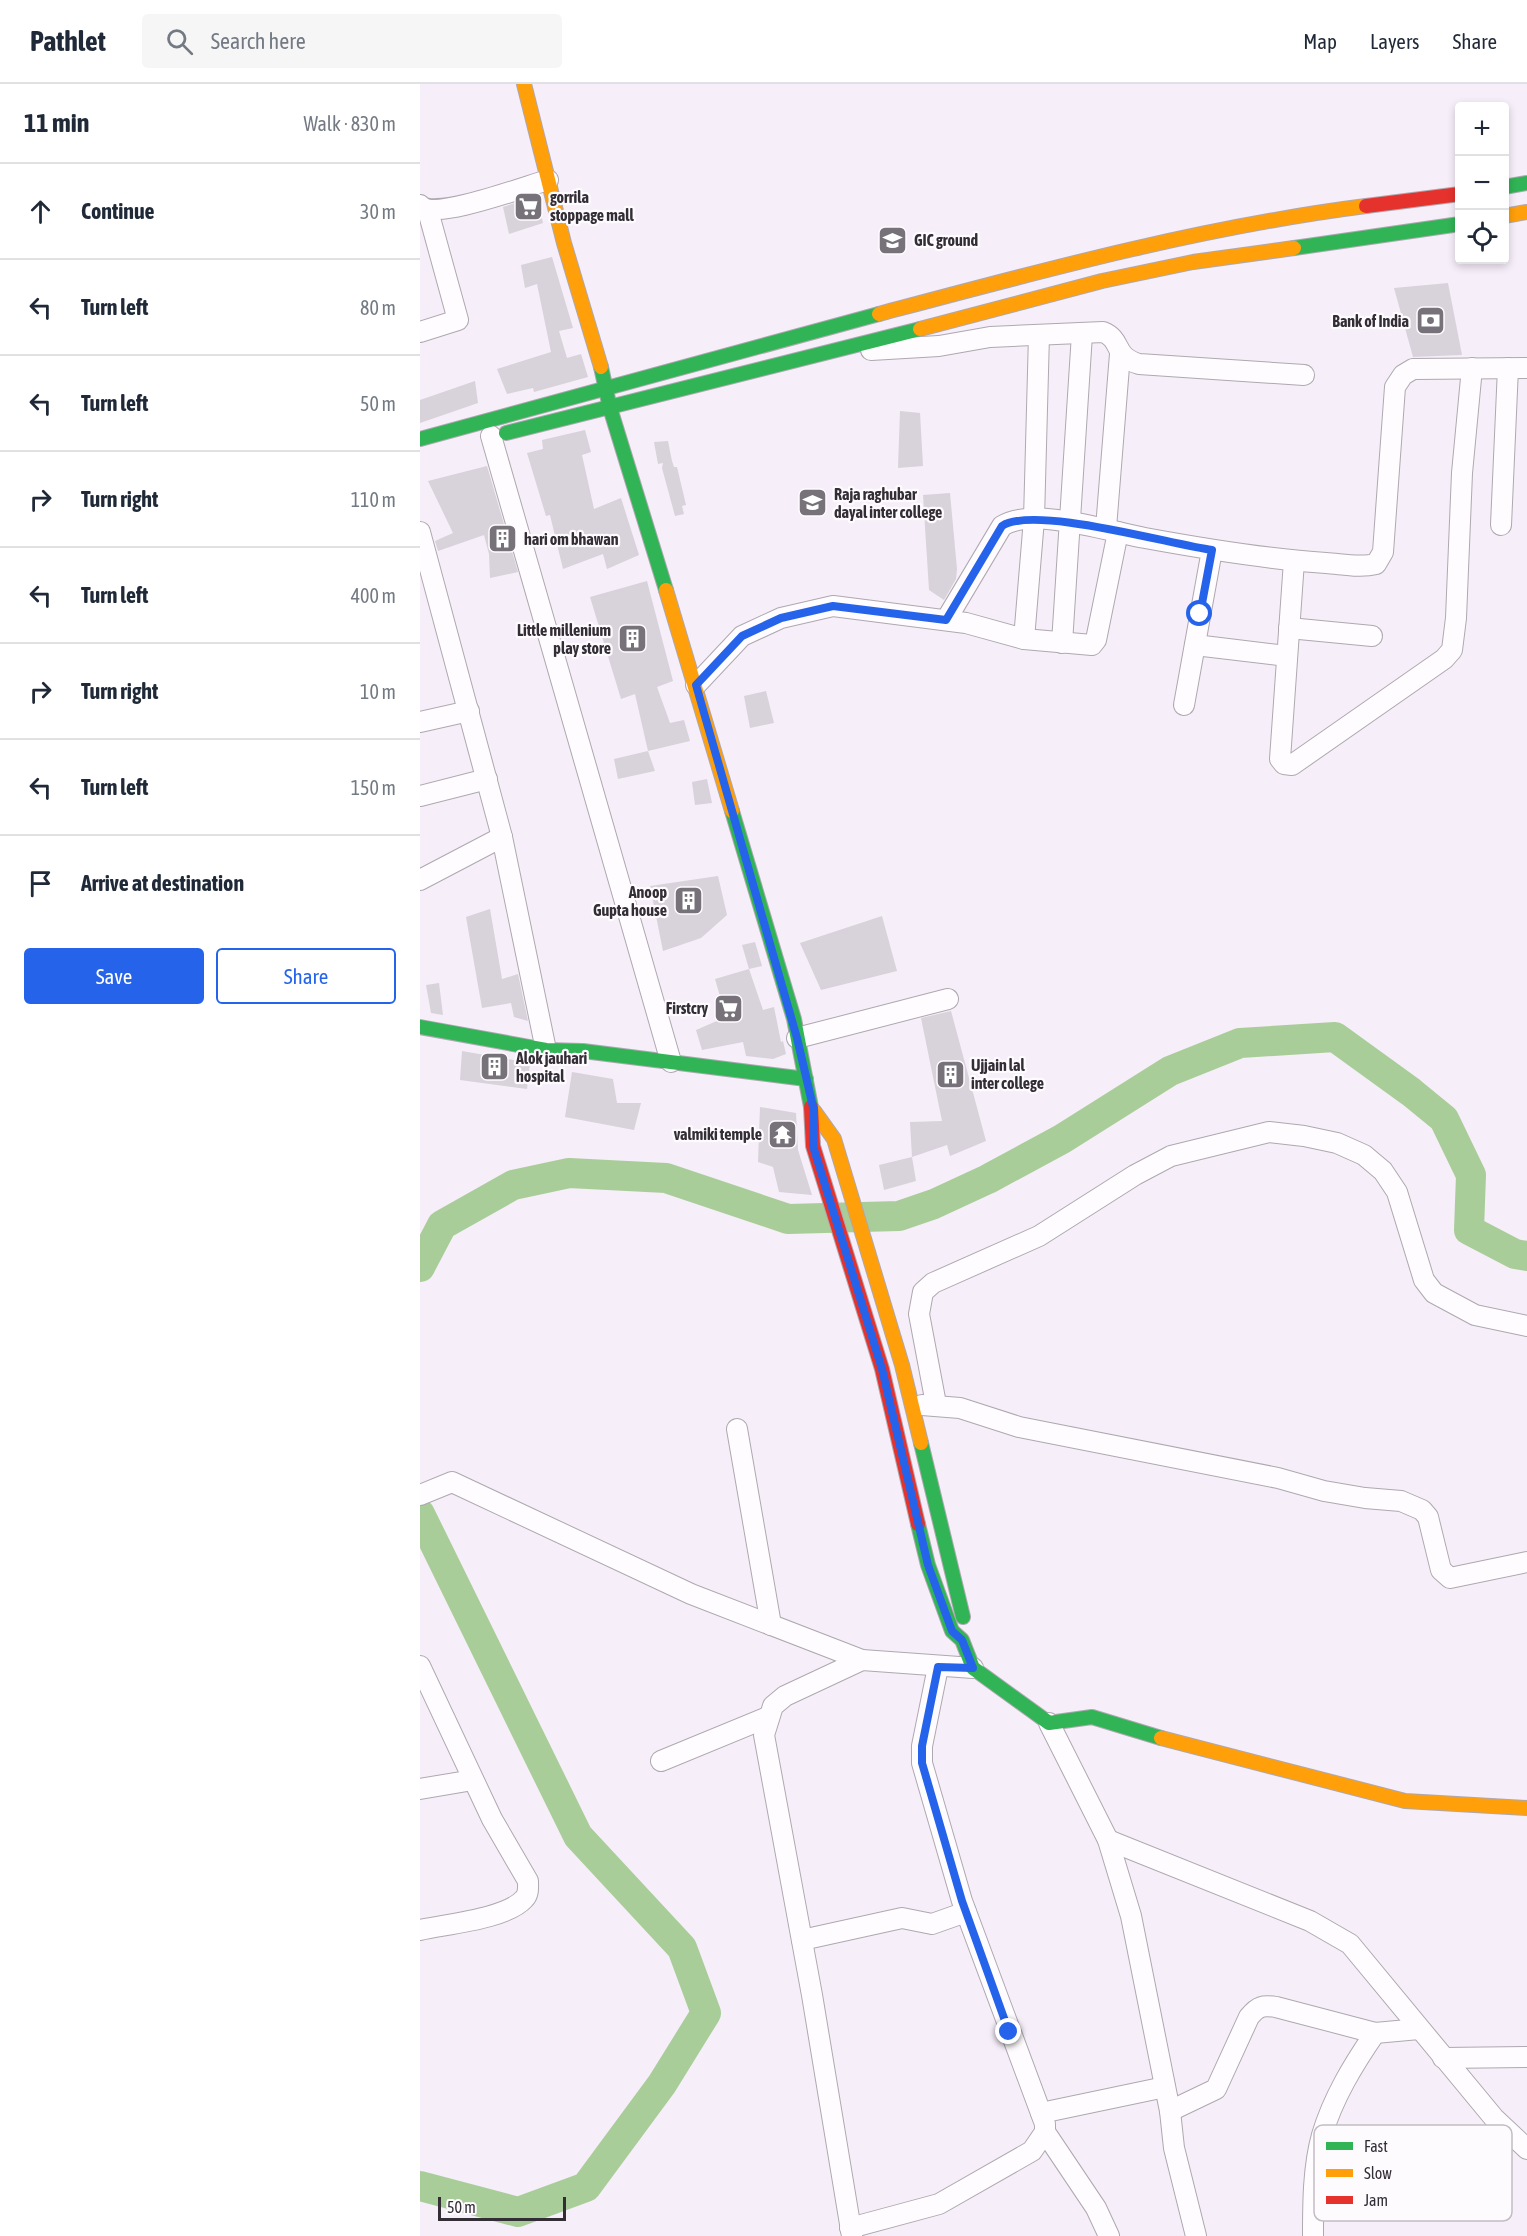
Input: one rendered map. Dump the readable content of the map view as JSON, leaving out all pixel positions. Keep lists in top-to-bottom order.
{
  "places": {
    "supermarket": ["gorrila stoppage mall", "Firstcry"],
    "school or university": ["GIC ground", "Raja raghubar dayal inter college"],
    "bank": ["Bank of India"],
    "building": [
      "hari om bhawan",
      "Little millenium play store",
      "Anoop Gupta house",
      "Alok jauhari hospital",
      "Ujjain lal inter college"
    ],
    "temple": ["valmiki temple"]
  },
  "legend": ["Fast", "Slow", "Jam"],
  "scale_bar": "50 m",
  "page": {
    "header": "Pathlet",
    "search": "Search here",
    "nav": ["Map", "Layers", "Share"],
    "heading": ["11 min", "Walk · 830 m"],
    "map_buttons": ["+", "−"],
    "list": [
      ["Continue", "30 m"],
      ["Turn left", "80 m"],
      ["Turn left", "50 m"],
      ["Turn right", "110 m"],
      ["Turn left", "400 m"],
      ["Turn right", "10 m"],
      ["Turn left", "150 m"],
      "Arrive at destination"
    ],
    "buttons": ["Save", "Share"],
    "scale": "50 m"
  }
}
